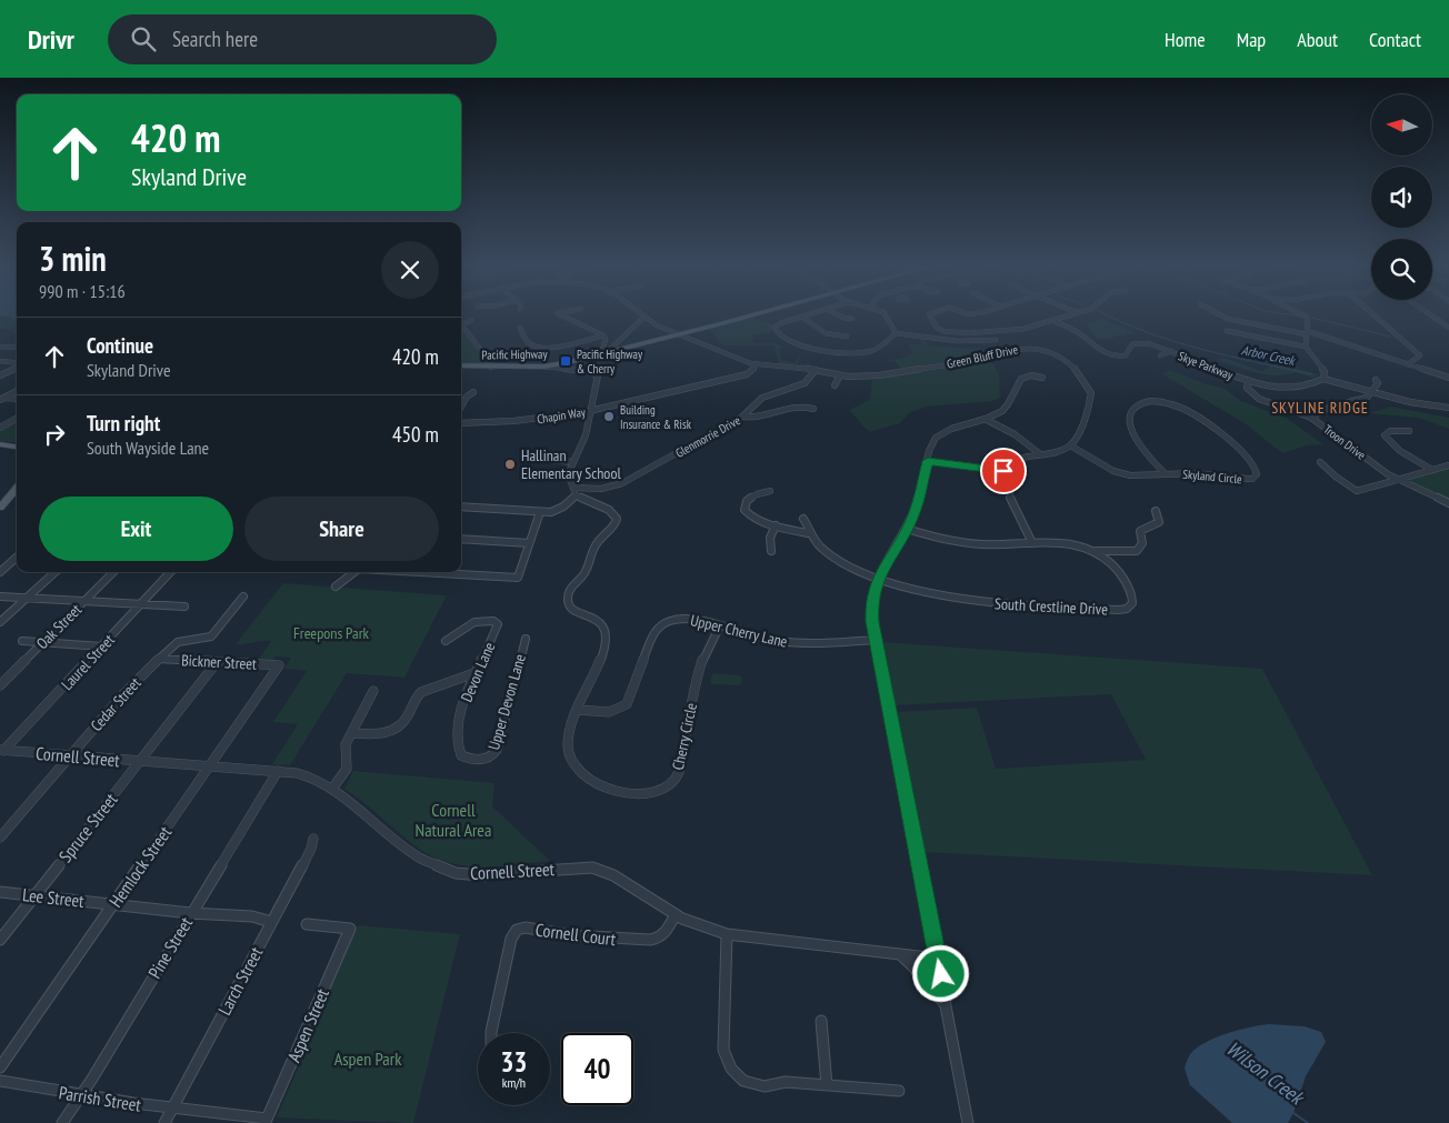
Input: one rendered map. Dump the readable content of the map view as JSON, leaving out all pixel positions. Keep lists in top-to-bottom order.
{
  "streets": {
    "main road": ["Pacific Highway"],
    "street": [
      "Green Bluff Drive",
      "Skye Parkway",
      "Chapin Way",
      "Glenmorrie Drive",
      "Troon Drive",
      "Skyland Circle",
      "South Crestline Drive",
      "Oak Street",
      "Upper Cherry Lane",
      "Laurel Street",
      "Bickner Street",
      "Devon Lane",
      "Upper Devon Lane",
      "Cedar Street",
      "Cherry Circle",
      "Cornell Street",
      "Spruce Street",
      "Hemlock Street",
      "Lee Street",
      "Cornell Court",
      "Pine Street",
      "Larch Street",
      "Aspen Street",
      "Parrish Street"
    ]
  },
  "crossings": [
    ["Green Bluff Drive", "Glenmorrie Drive"],
    ["Green Bluff Drive", "Skyland Circle"],
    ["Skye Parkway", "Troon Drive"],
    ["Upper Cherry Lane", "Cherry Circle"],
    ["Laurel Street", "Cornell Street"],
    ["Bickner Street", "Cedar Street"],
    ["Bickner Street", "Spruce Street"],
    ["Bickner Street", "Hemlock Street"],
    ["Devon Lane", "Upper Devon Lane"],
    ["Cedar Street", "Cornell Street"],
    ["Cornell Street", "Spruce Street"],
    ["Cornell Street", "Hemlock Street"],
    ["Cornell Street", "Cornell Court"],
    ["Cornell Street", "Pine Street"],
    ["Spruce Street", "Lee Street"],
    ["Hemlock Street", "Lee Street"],
    ["Lee Street", "Pine Street"],
    ["Lee Street", "Larch Street"],
    ["Pine Street", "Parrish Street"],
    ["Larch Street", "Parrish Street"],
    ["Aspen Street", "Parrish Street"]
  ],
  "districts": ["SKYLINE RIDGE"],
  "water": ["Arbor Creek", "Wilson Creek"],
  "parks": ["Freepons Park", "Cornell Natural Area", "Aspen Park"],
  "places": {
    "transit": ["Pacific Highway & Cherry"],
    "other": ["Building Insurance & Risk", "Hallinan Elementary School"]
  },
  "north": "left",
  "page": {
    "header": "Drivr",
    "search": "Search here",
    "nav": [
      "Home",
      "Map",
      "About",
      "Contact"
    ],
    "turn": ["420 m", "Skyland Drive"],
    "heading": ["3 min", "990 m · 15:16"],
    "list": [
      {
        "name": "Continue",
        "note": "Skyland Drive",
        "value": "420 m"
      },
      {
        "name": "Turn right",
        "note": "South Wayside Lane",
        "value": "450 m"
      }
    ],
    "buttons": ["Exit", "Share"],
    "speed": "33 km/h",
    "limit": "40"
  }
}
